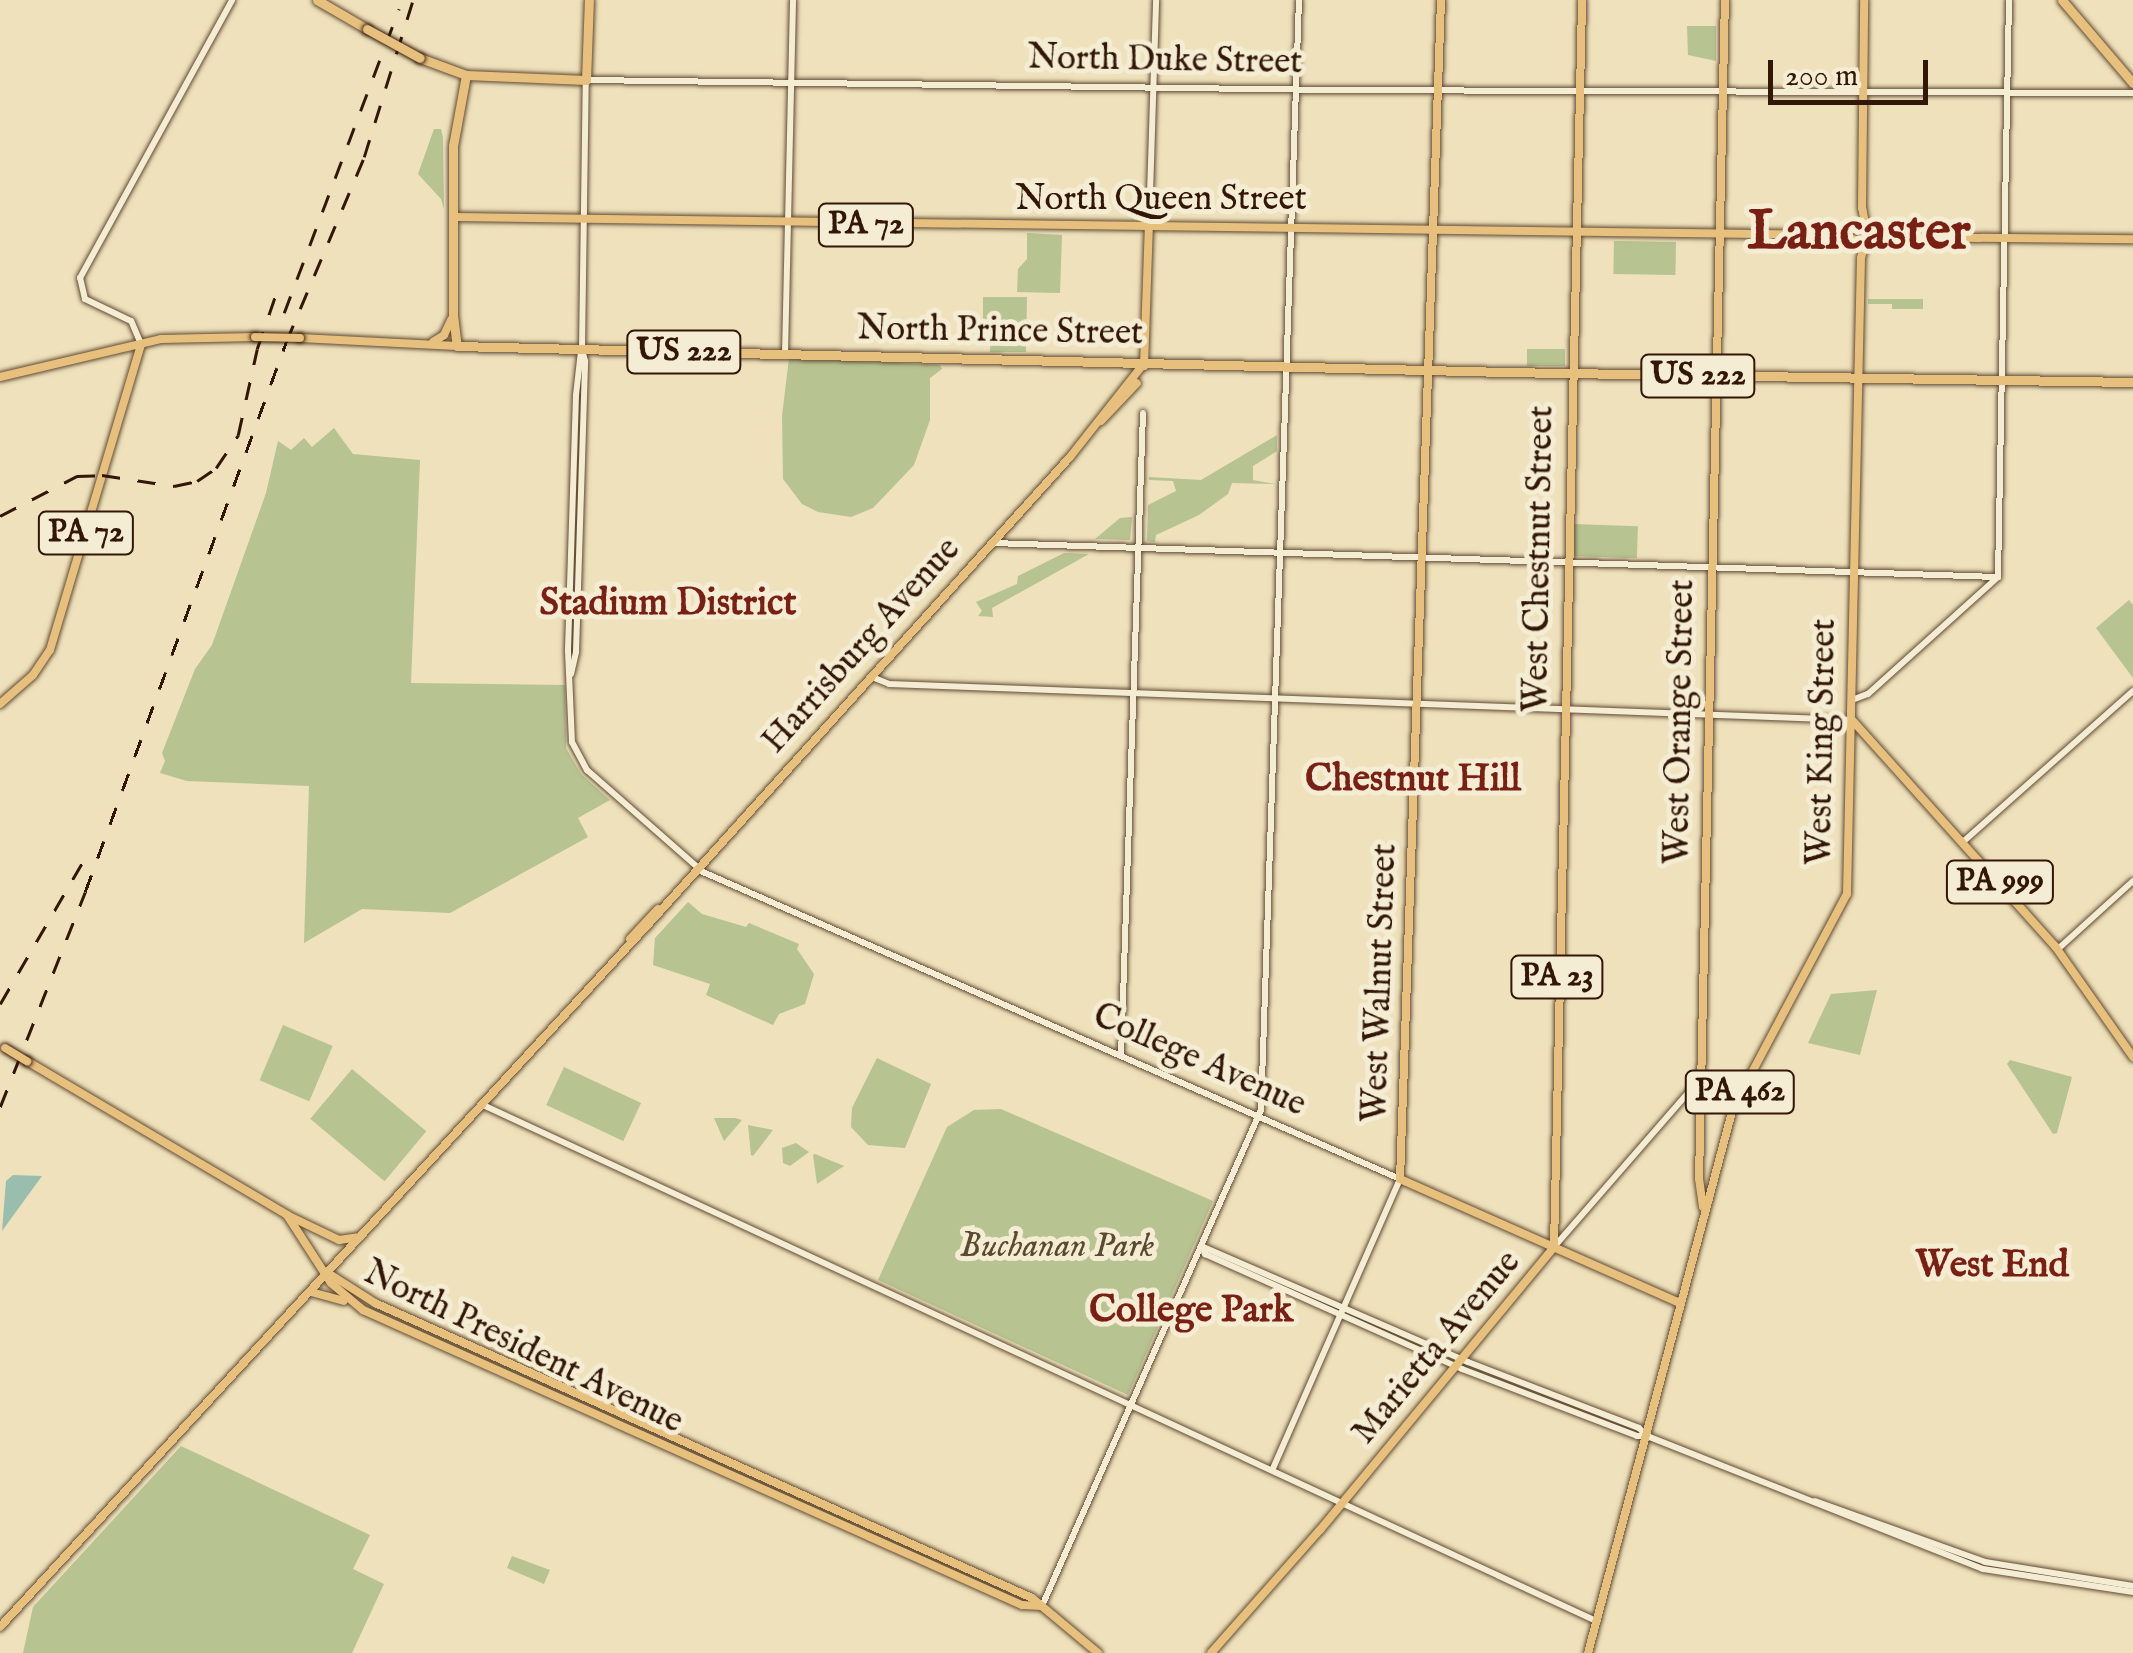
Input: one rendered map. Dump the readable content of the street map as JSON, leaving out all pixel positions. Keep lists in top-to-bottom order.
{
  "streets": {
    "highway": ["North Duke Street", "North Prince Street", "US 222"],
    "main road": [
      "North Queen Street",
      "PA 72",
      "West Chestnut Street",
      "Harrisburg Avenue",
      "West Orange Street",
      "West King Street",
      "PA 999",
      "PA 23",
      "West Walnut Street",
      "College Avenue",
      "PA 462",
      "North President Avenue",
      "Marietta Avenue"
    ]
  },
  "crossings": [
    ["North Duke Street", "West Orange Street"],
    ["North Duke Street", "PA 23"],
    ["North Duke Street", "West Walnut Street"],
    ["North Duke Street", "College Avenue"],
    ["North Duke Street", "PA 462"],
    ["North Queen Street", "PA 72"],
    ["North Queen Street", "West Chestnut Street"],
    ["North Queen Street", "West Orange Street"],
    ["North Queen Street", "West King Street"],
    ["North Queen Street", "PA 23"],
    ["North Queen Street", "West Walnut Street"],
    ["North Queen Street", "College Avenue"],
    ["North Queen Street", "PA 462"],
    ["PA 72", "North Prince Street"],
    ["PA 72", "West King Street"],
    ["PA 72", "PA 462"],
    ["North Prince Street", "US 222"],
    ["North Prince Street", "West Chestnut Street"],
    ["North Prince Street", "Harrisburg Avenue"],
    ["North Prince Street", "West Orange Street"],
    ["North Prince Street", "West King Street"],
    ["North Prince Street", "West Walnut Street"],
    ["North Prince Street", "College Avenue"],
    ["US 222", "West King Street"],
    ["West Chestnut Street", "PA 23"],
    ["West Chestnut Street", "College Avenue"],
    ["West Chestnut Street", "Marietta Avenue"],
    ["Harrisburg Avenue", "College Avenue"],
    ["Harrisburg Avenue", "North President Avenue"],
    ["West Orange Street", "West King Street"],
    ["West Orange Street", "PA 462"],
    ["West Orange Street", "Marietta Avenue"],
    ["West King Street", "PA 999"],
    ["West King Street", "PA 462"],
    ["West Walnut Street", "College Avenue"],
    ["College Avenue", "PA 462"],
    ["College Avenue", "Marietta Avenue"]
  ],
  "districts": [
    "Lancaster",
    "Stadium District",
    "Chestnut Hill",
    "West End",
    "College Park"
  ],
  "parks": ["Buchanan Park"],
  "scale_bar": "200 m"
}
